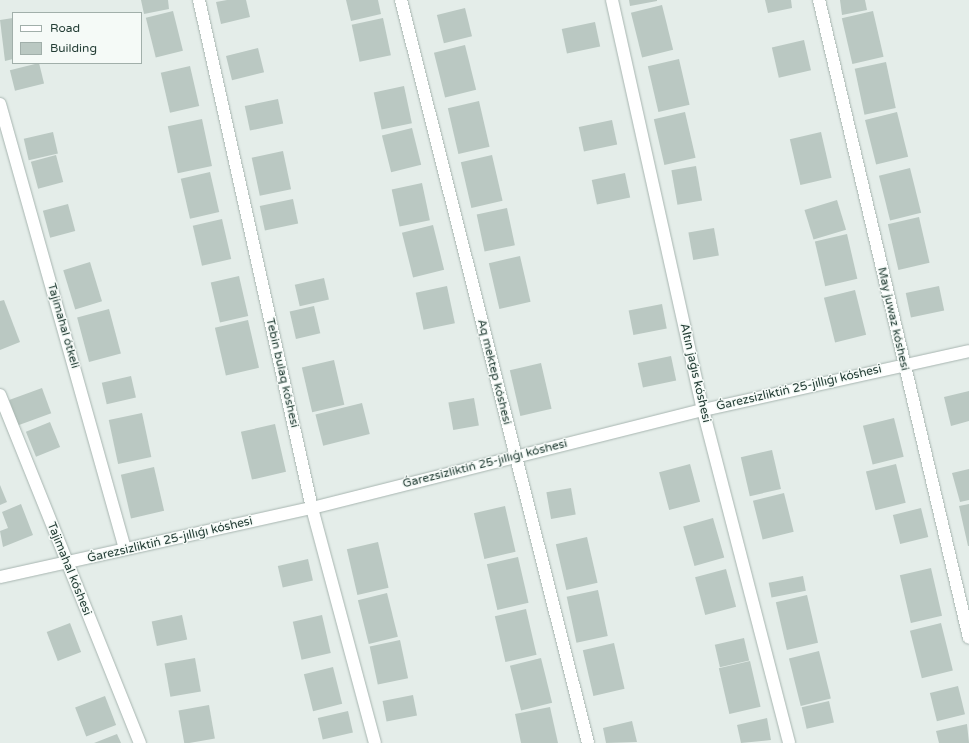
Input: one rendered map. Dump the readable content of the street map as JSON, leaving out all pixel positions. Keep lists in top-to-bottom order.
{
  "streets": {
    "street": [
      "May juwaz kóshesi",
      "Tajimahal ótkeli",
      "Aq mektep kóshesi",
      "Tebin bulaq kóshesi",
      "Altın jaǵıs kóshesi",
      "Ǵarezsizliktiń 25-jıllıǵı kóshesi",
      "Tajimahal kóshesi"
    ]
  },
  "crossings": [
    ["May juwaz kóshesi", "Ǵarezsizliktiń 25-jıllıǵı kóshesi"],
    ["Tajimahal ótkeli", "Ǵarezsizliktiń 25-jıllıǵı kóshesi"],
    ["Aq mektep kóshesi", "Ǵarezsizliktiń 25-jıllıǵı kóshesi"],
    ["Tebin bulaq kóshesi", "Ǵarezsizliktiń 25-jıllıǵı kóshesi"],
    ["Altın jaǵıs kóshesi", "Ǵarezsizliktiń 25-jıllıǵı kóshesi"],
    ["Ǵarezsizliktiń 25-jıllıǵı kóshesi", "Tajimahal kóshesi"]
  ],
  "legend": ["Road", "Building"]
}
